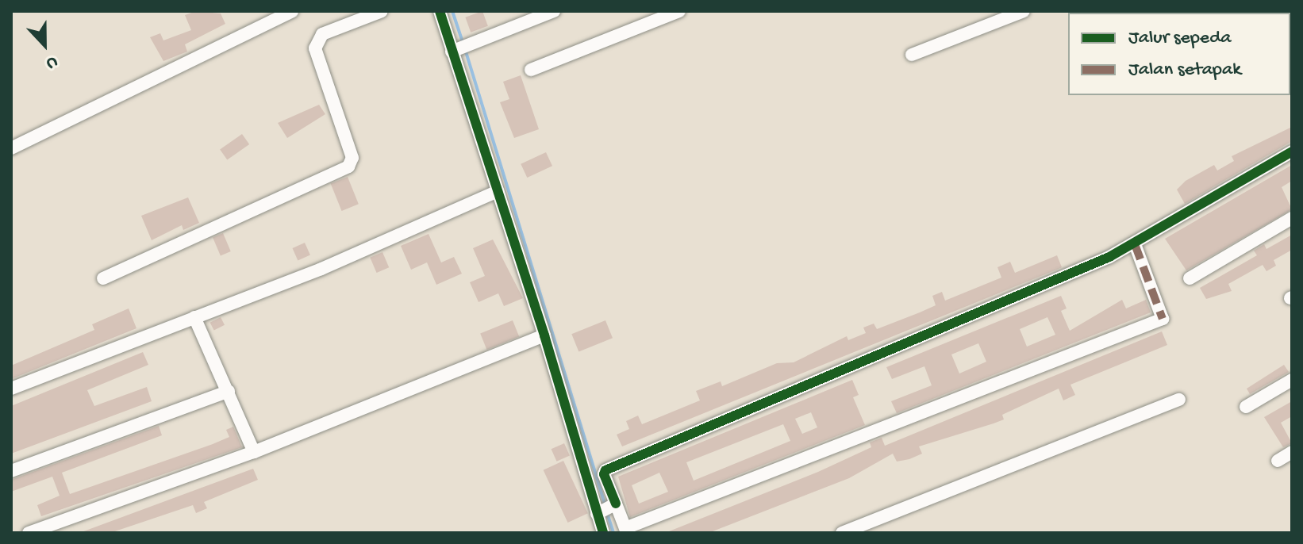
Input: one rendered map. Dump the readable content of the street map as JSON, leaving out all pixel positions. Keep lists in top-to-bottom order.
{
  "legend": ["Jalur sepeda", "Jalan setapak"],
  "north": "bottom"
}
